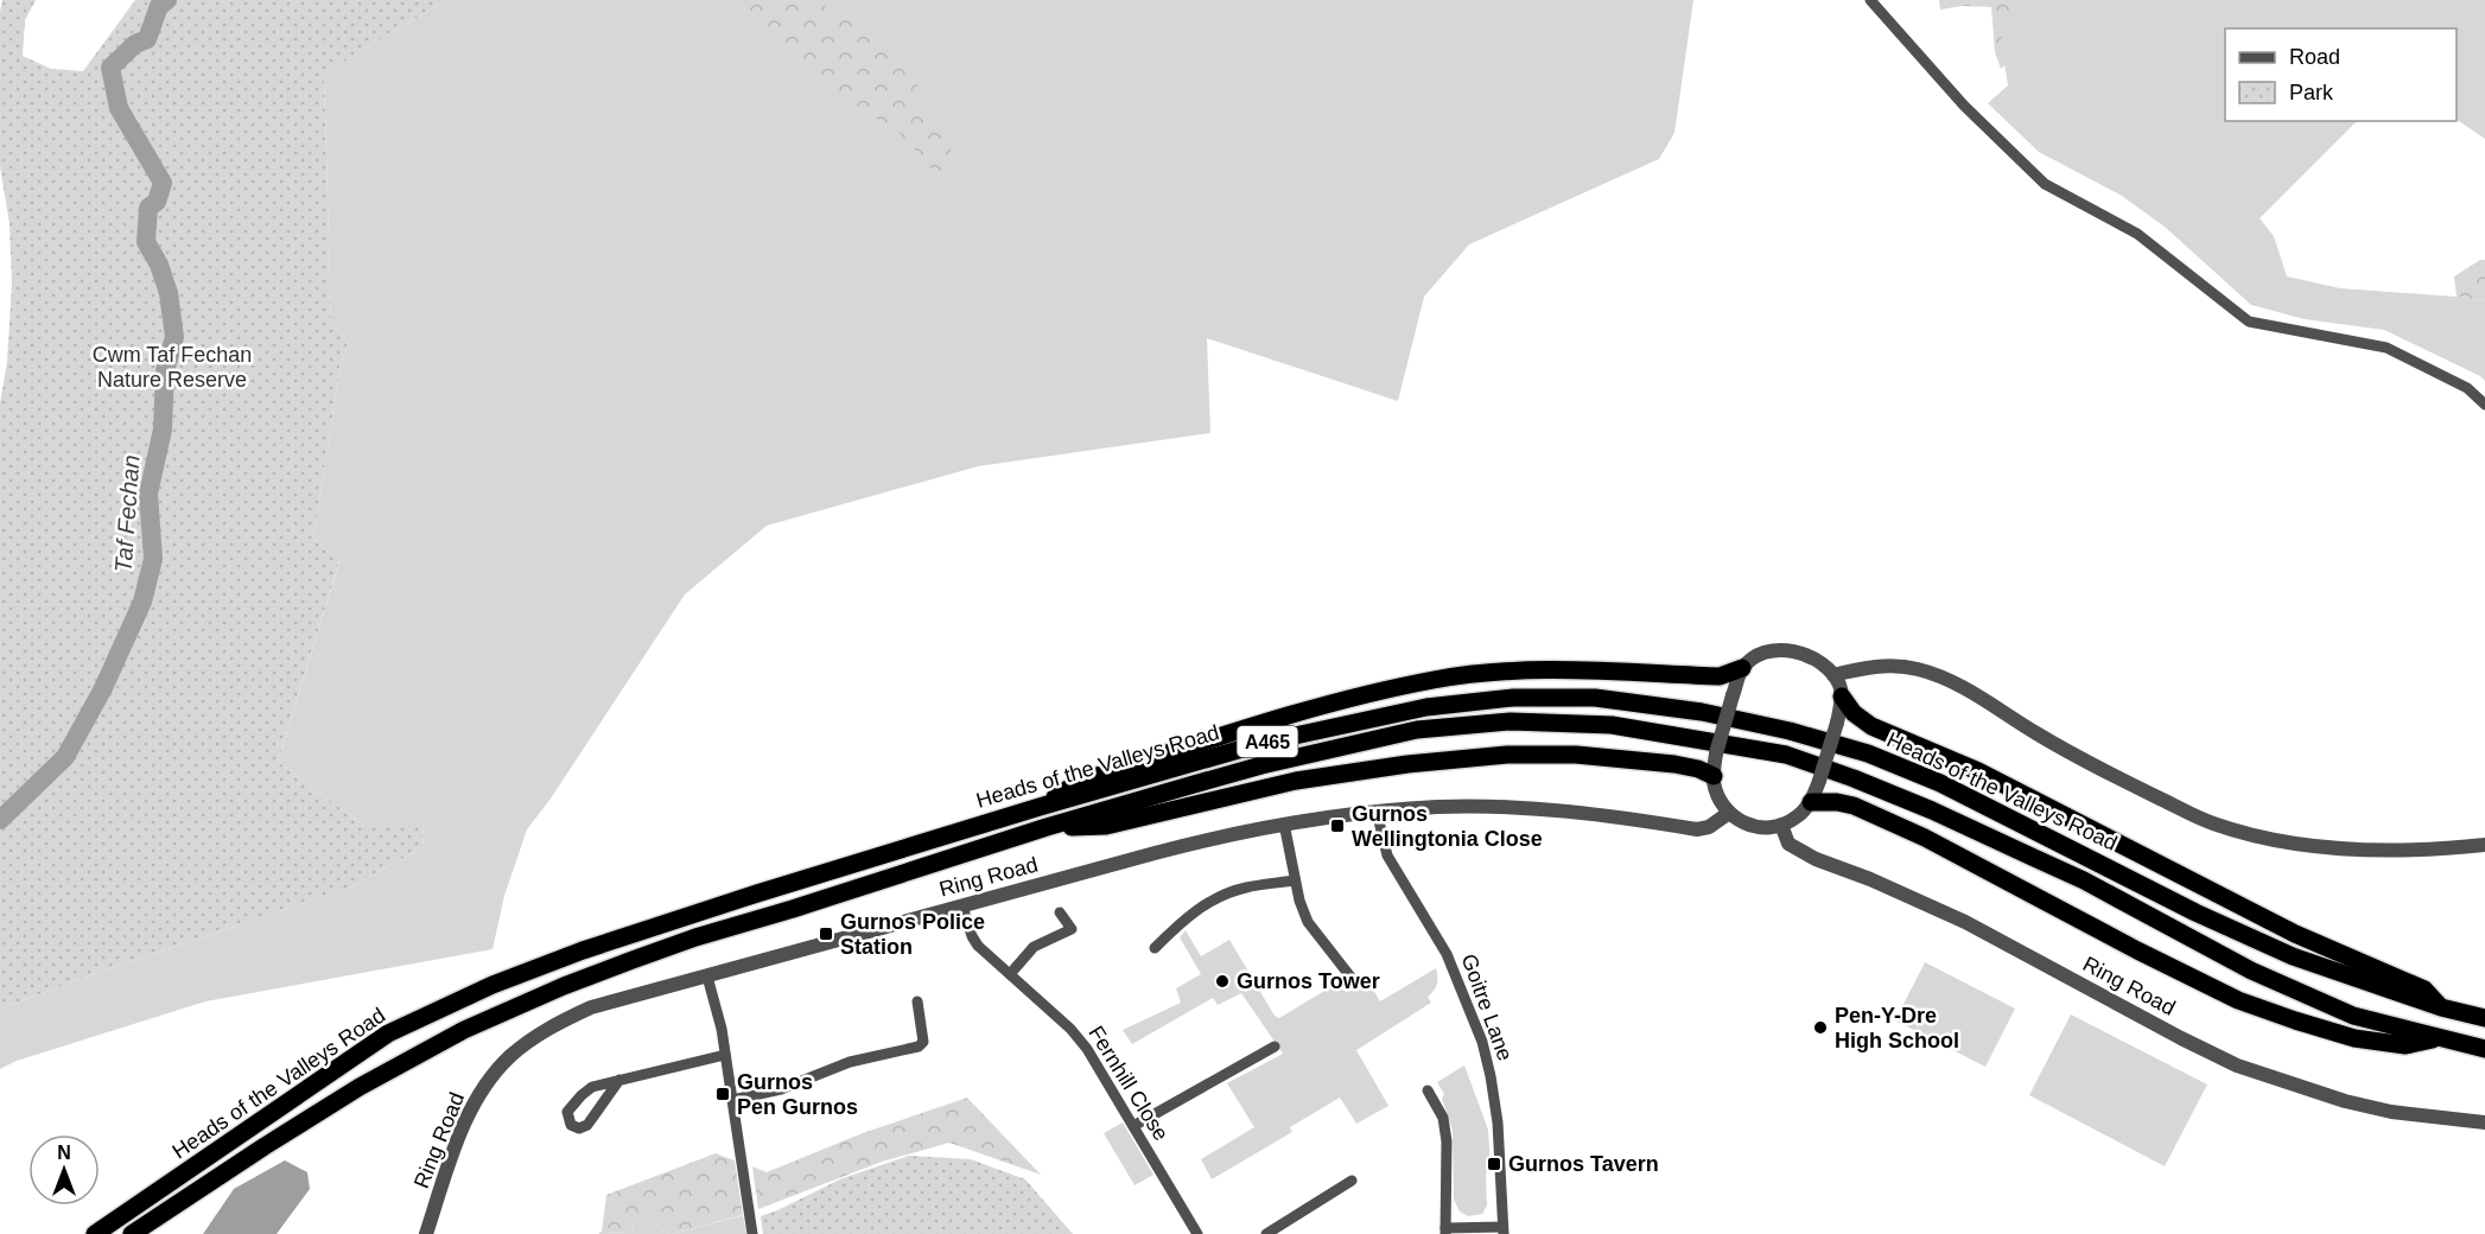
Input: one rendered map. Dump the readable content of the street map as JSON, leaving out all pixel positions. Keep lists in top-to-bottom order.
{
  "streets": {
    "highway": ["A465", "Heads of the Valleys Road"],
    "street": ["Ring Road", "Goitre Lane", "Fernhill Close"]
  },
  "crossings": [
    ["Ring Road", "Goitre Lane"],
    ["Ring Road", "Fernhill Close"]
  ],
  "water": ["Taf Fechan"],
  "parks": ["Cwm Taf Fechan Nature Reserve"],
  "places": {
    "transit": [
      "Gurnos Wellingtonia Close",
      "Gurnos Police Station",
      "Gurnos Pen Gurnos",
      "Gurnos Tavern"
    ],
    "other": ["Gurnos Tower", "Pen-Y-Dre High School"]
  },
  "legend": ["Road", "Park"],
  "north": "top"
}
